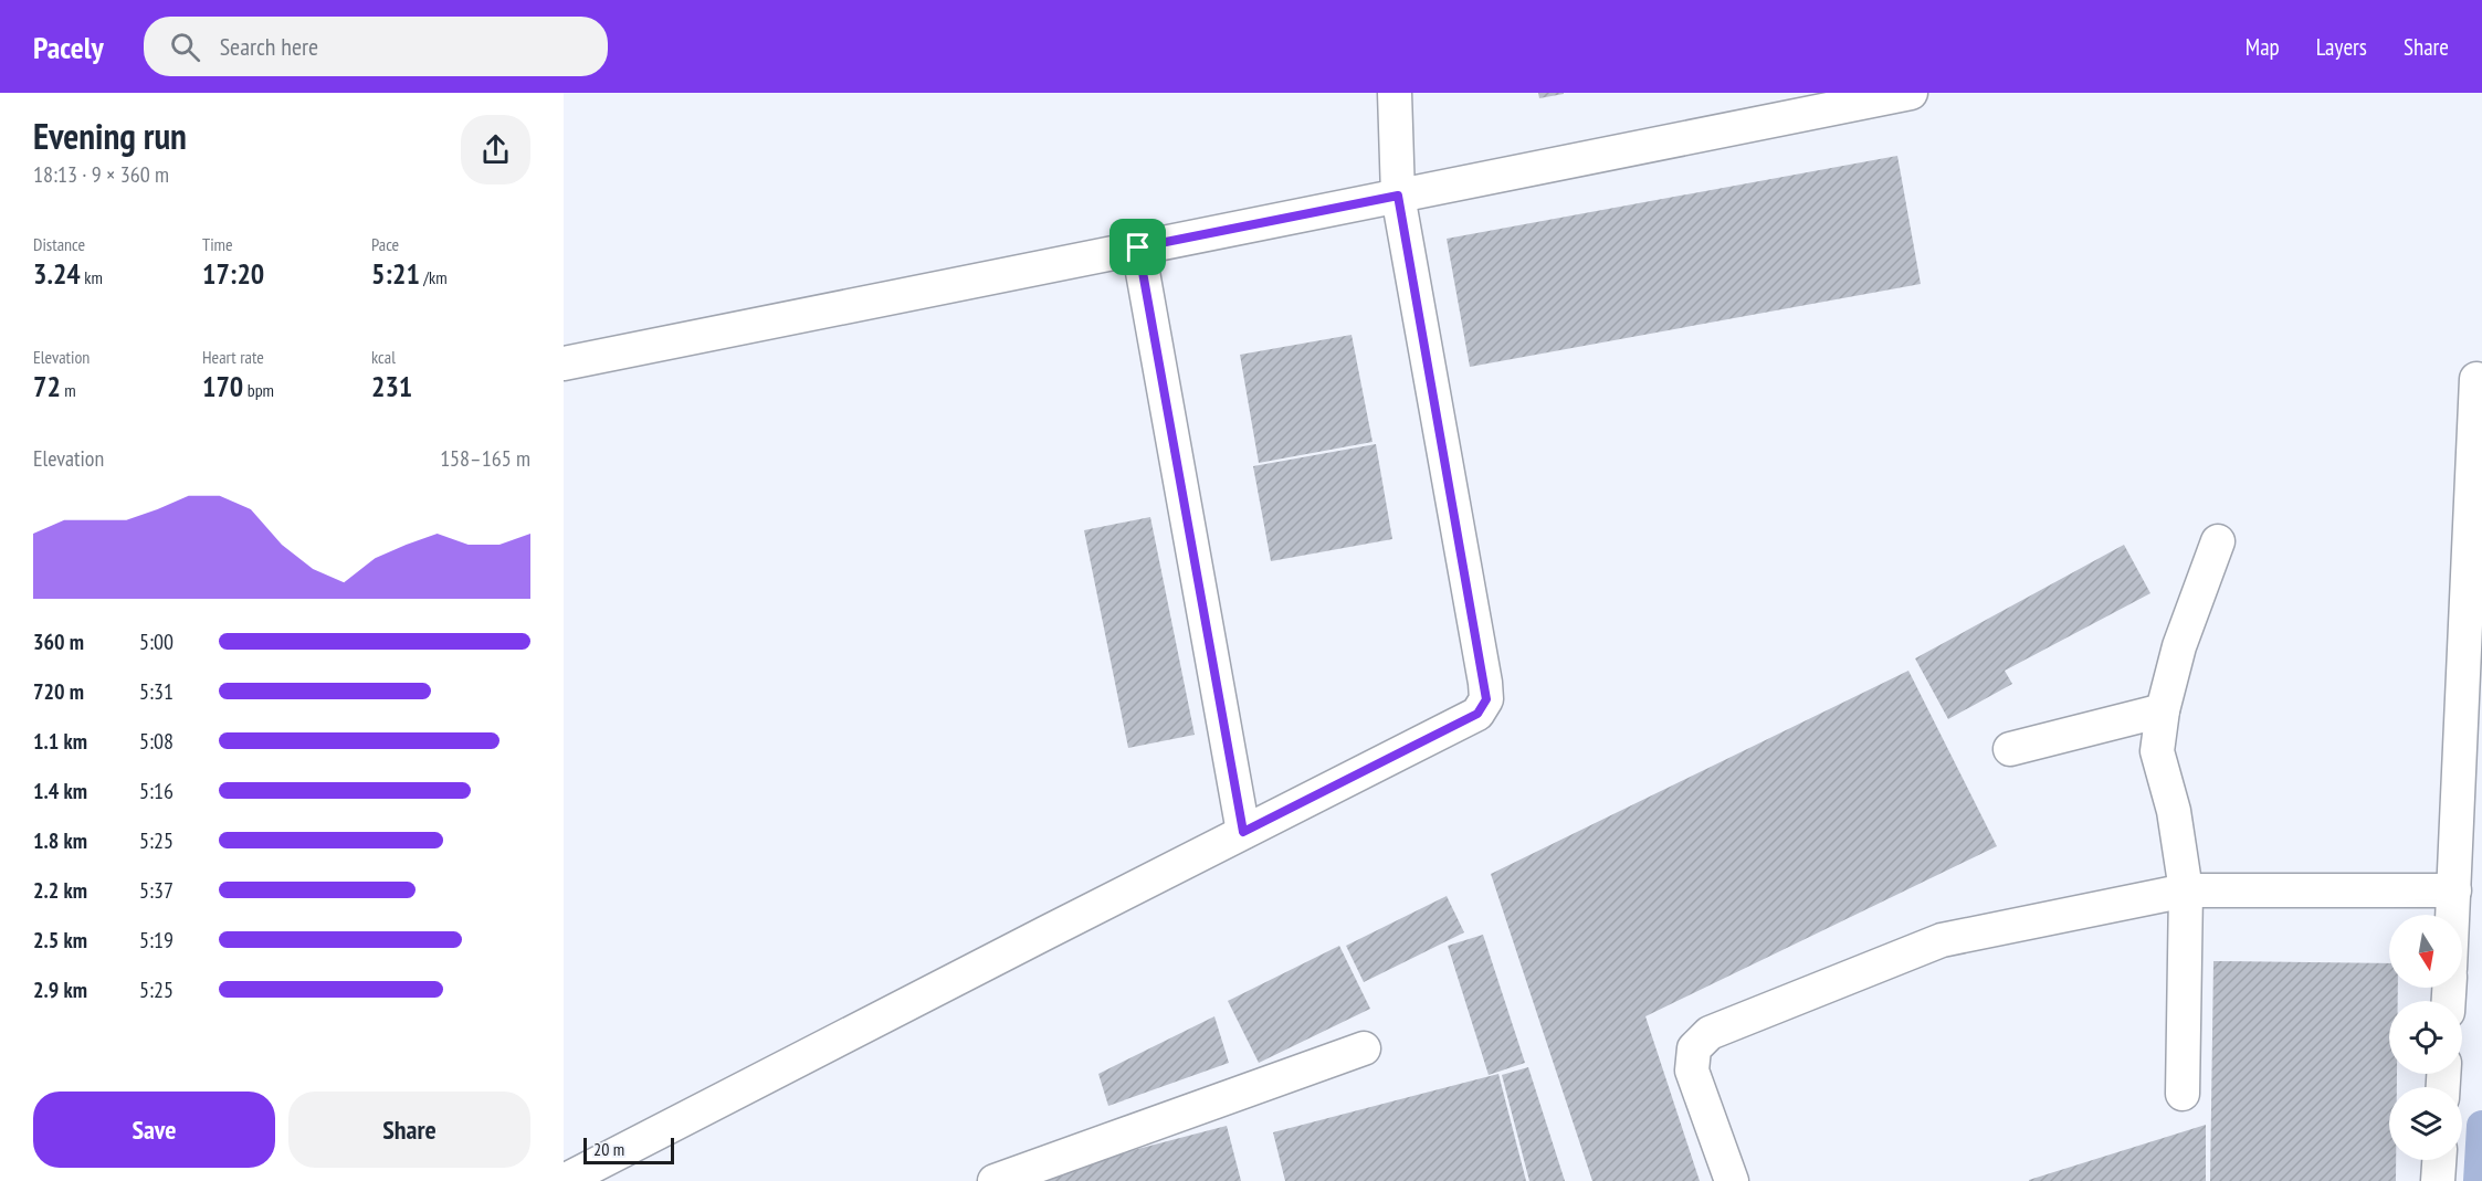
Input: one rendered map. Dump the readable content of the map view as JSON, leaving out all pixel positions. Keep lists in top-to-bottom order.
{
  "scale_bar": "20 m",
  "north": "bottom",
  "page": {
    "header": "Pacely",
    "search": "Search here",
    "nav": ["Map", "Layers", "Share"],
    "heading": ["Evening run", "18:13 · 9 × 360 m"],
    "stats": [
      ["Distance", "3.24 km"],
      ["Time", "17:20"],
      ["Pace", "5:21 /km"],
      ["Elevation", "72 m"],
      ["Heart rate", "170 bpm"],
      ["kcal", "231"]
    ],
    "chart": ["Elevation", "158–165 m"],
    "list": [
      {
        "name": "360 m",
        "note": "5:00"
      },
      {
        "name": "720 m",
        "note": "5:31"
      },
      {
        "name": "1.1 km",
        "note": "5:08"
      },
      {
        "name": "1.4 km",
        "note": "5:16"
      },
      {
        "name": "1.8 km",
        "note": "5:25"
      },
      {
        "name": "2.2 km",
        "note": "5:37"
      },
      {
        "name": "2.5 km",
        "note": "5:19"
      },
      {
        "name": "2.9 km",
        "note": "5:25"
      }
    ],
    "buttons": ["Save", "Share"],
    "scale": "20 m"
  }
}
